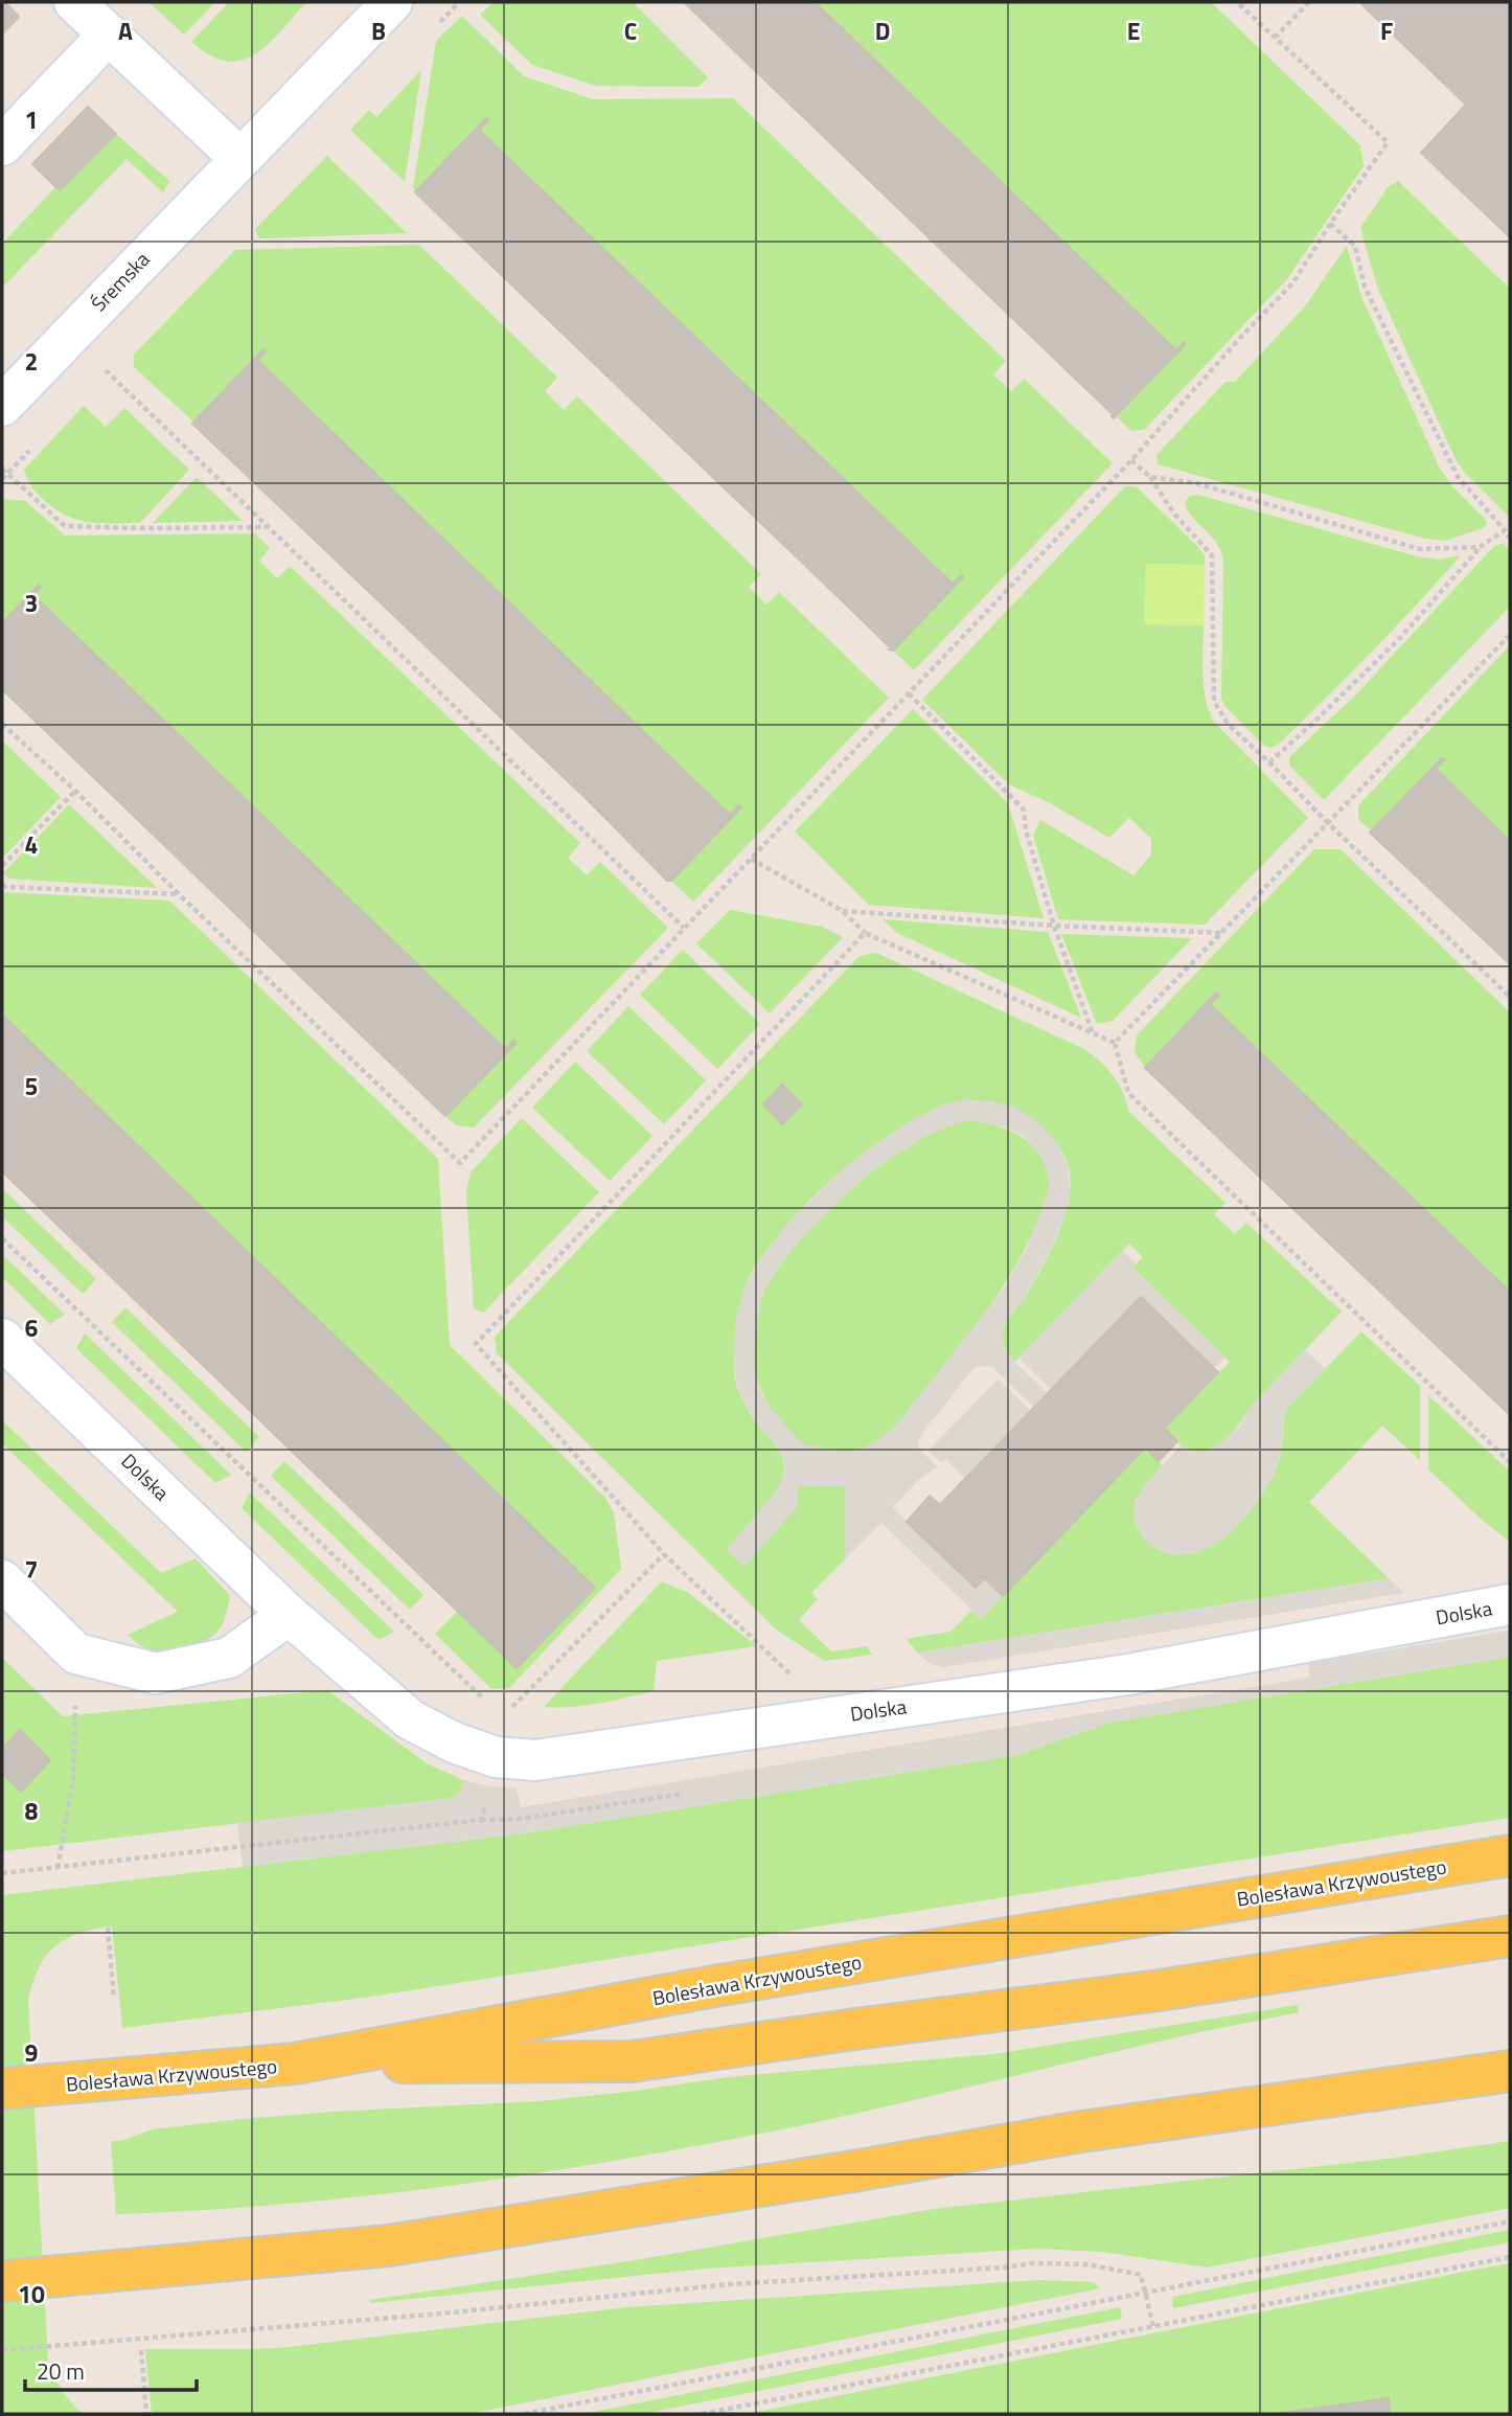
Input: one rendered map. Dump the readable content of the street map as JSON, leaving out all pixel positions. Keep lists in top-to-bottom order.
{
  "streets": {
    "main road": ["Bolesława Krzywoustego"],
    "street": ["Śremska", "Dolska"]
  },
  "scale_bar": "20 m",
  "grid": {
    "columns": [
      "A",
      "B",
      "C",
      "D",
      "E",
      "F"
    ],
    "rows": [
      "1",
      "2",
      "3",
      "4",
      "5",
      "6",
      "7",
      "8",
      "9",
      "10"
    ]
  }
}
